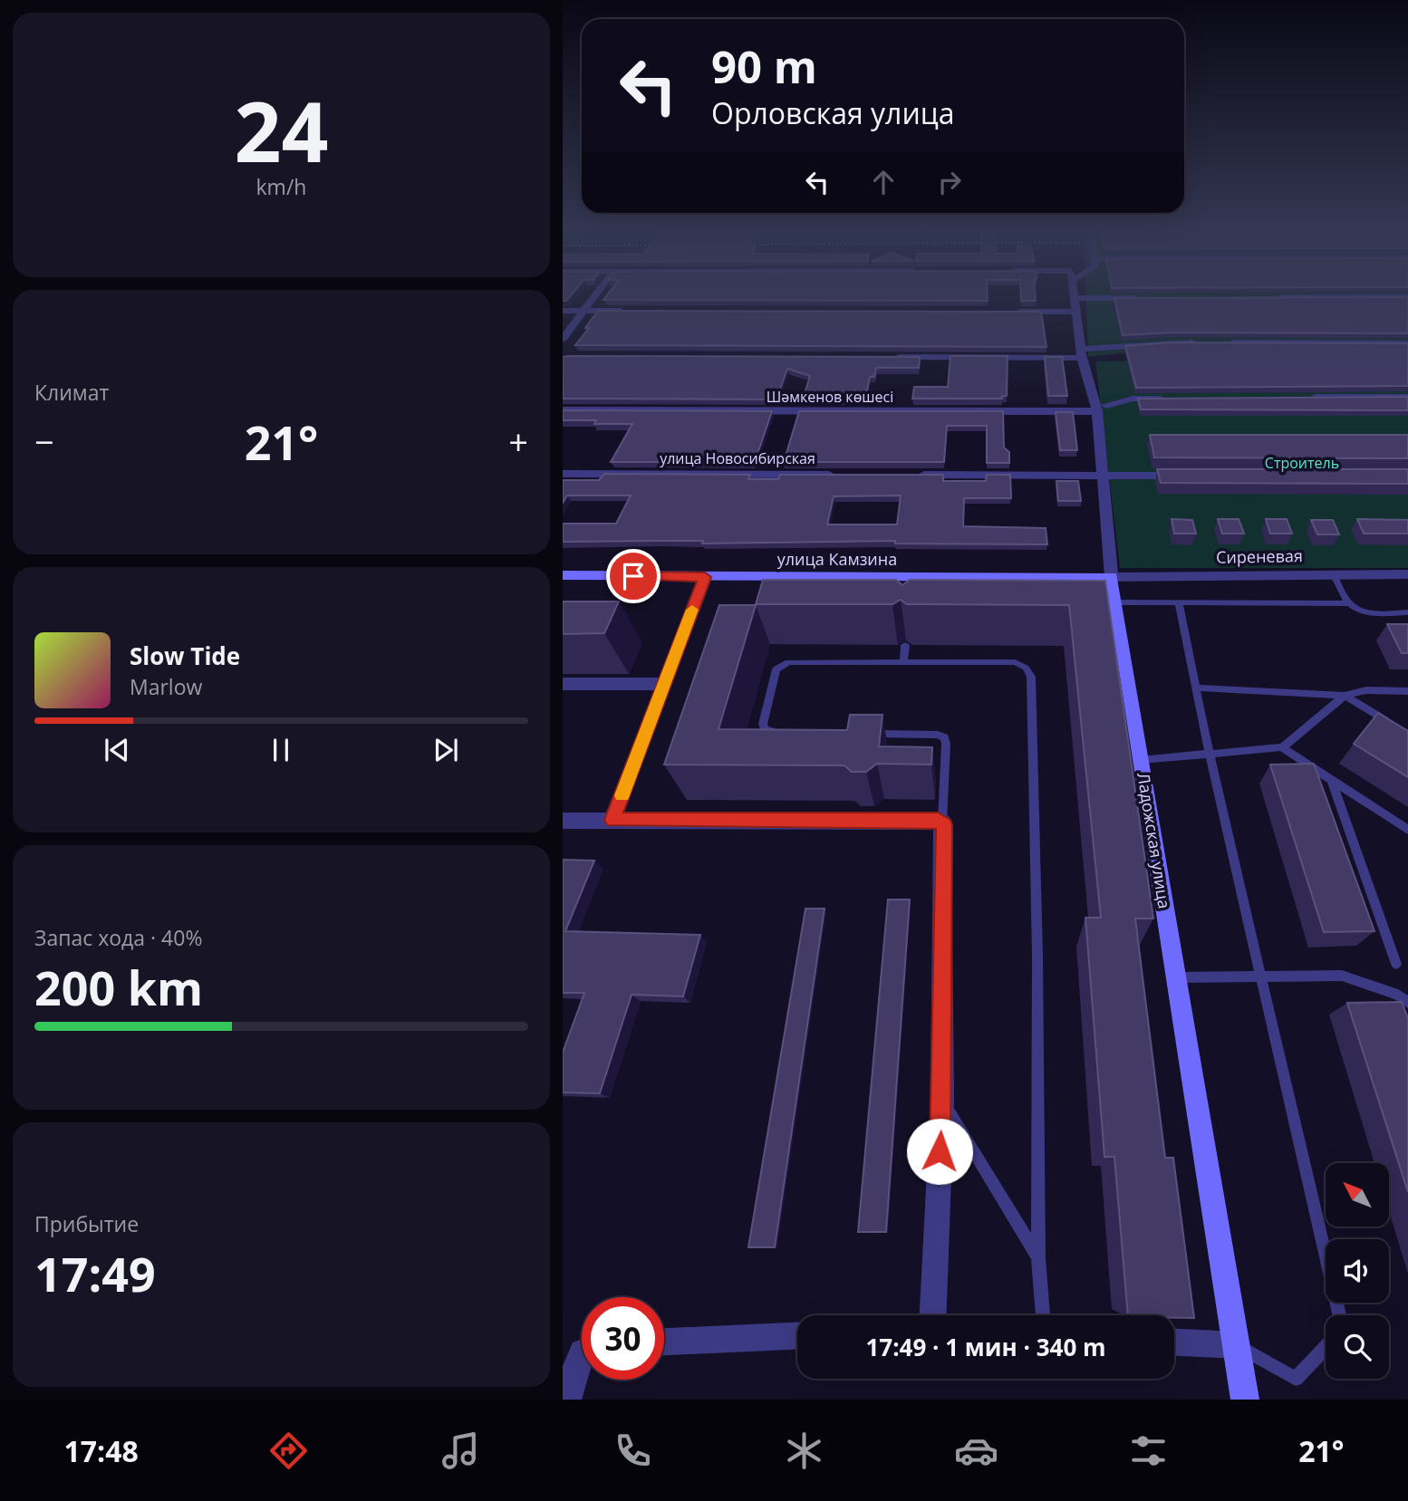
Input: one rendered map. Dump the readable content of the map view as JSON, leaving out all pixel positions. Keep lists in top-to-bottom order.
{
  "streets": {
    "main road": ["улица Камзина", "Ладожская улица"],
    "street": ["Шәмкенов көшесі", "улица Новосибирская", "Сиреневая"]
  },
  "crossings": [
    ["Шәмкенов көшесі", "Ладожская улица"],
    ["Сиреневая", "улица Камзина"],
    ["Сиреневая", "Ладожская улица"],
    ["улица Камзина", "Ладожская улица"]
  ],
  "parks": ["Строитель"],
  "north": "top left",
  "page": {
    "tile": [
      ["24", "km/h"],
      "Климат",
      ["Запас хода · 40%", "200 km"],
      ["Прибытие", "17:49"]
    ],
    "turn": ["90 m", "Орловская улица"],
    "heat": ["−", "21°", "+"],
    "song": ["Slow Tide", "Marlow"],
    "limit": "30",
    "trip": "17:49 · 1 мин · 340 m",
    "tabs": ["17:48", "21°"]
  }
}
